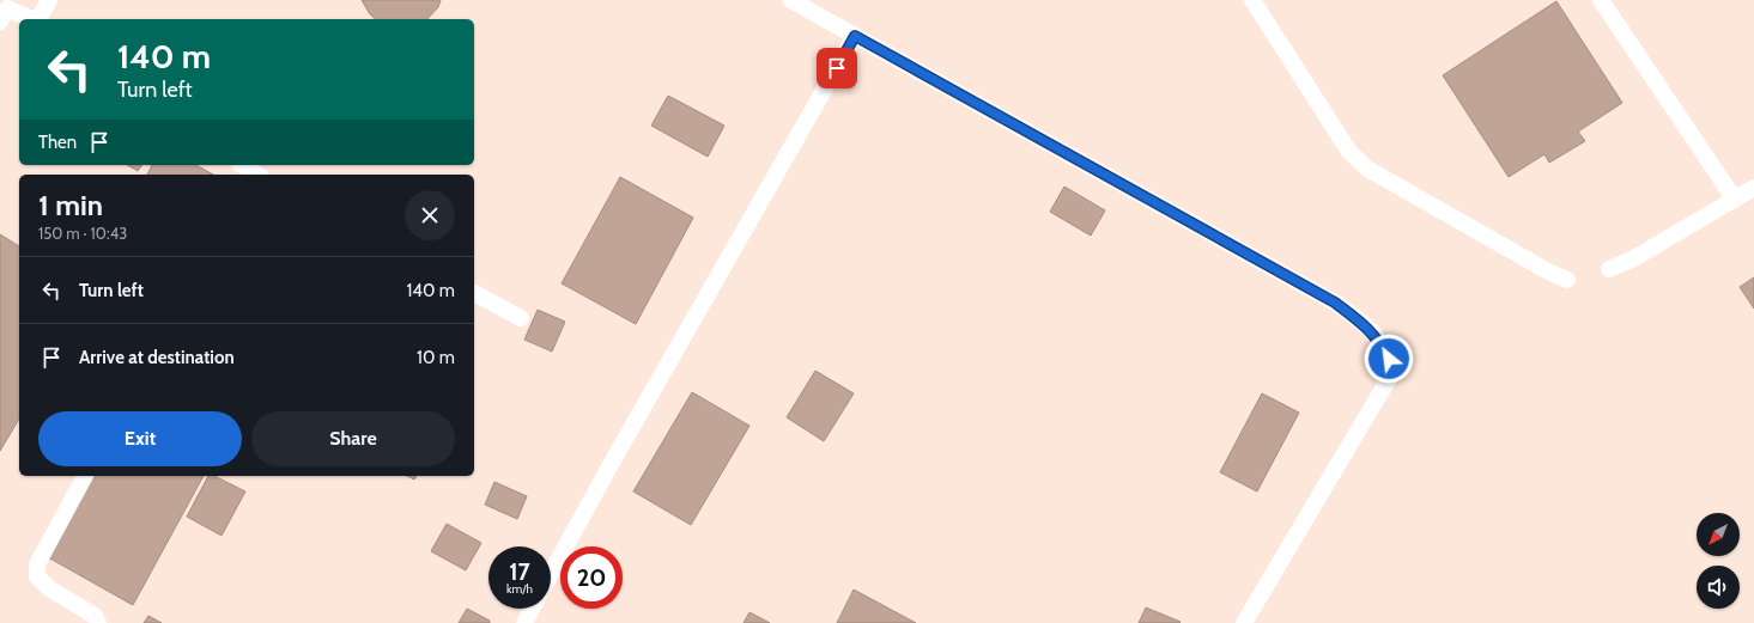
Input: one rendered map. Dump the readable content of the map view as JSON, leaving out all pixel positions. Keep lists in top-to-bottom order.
{
  "north": "bottom left",
  "page": {
    "turn": ["140 m", "Turn left"],
    "then": "Then",
    "heading": ["1 min", "150 m · 10:43"],
    "list": [
      {
        "name": "Turn left",
        "value": "140 m"
      },
      {
        "name": "Arrive at destination",
        "value": "10 m"
      }
    ],
    "buttons": ["Exit", "Share"],
    "speed": "17 km/h",
    "limit": "20"
  }
}
